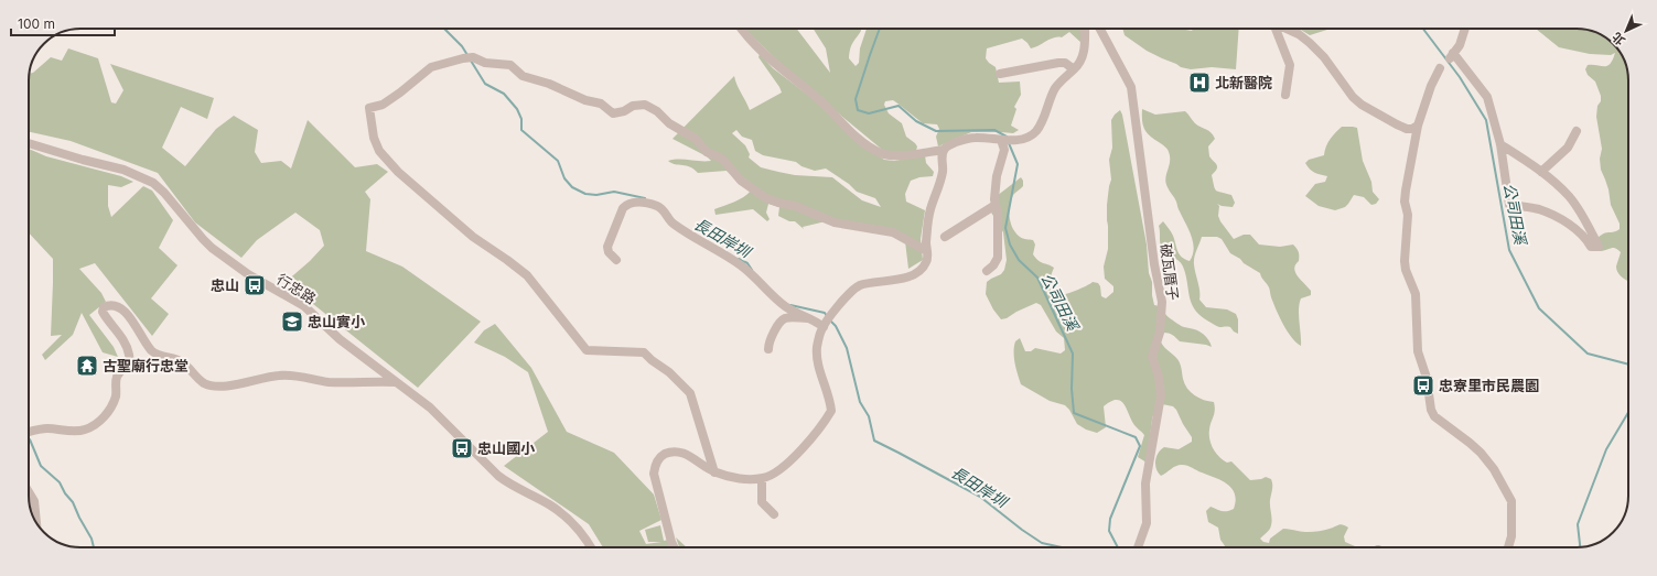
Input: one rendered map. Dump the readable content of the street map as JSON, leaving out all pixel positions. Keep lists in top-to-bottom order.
{
  "streets": {
    "street": ["破瓦厝子", "行忠路"]
  },
  "water": ["公司田溪", "長田岸圳"],
  "places": {
    "hospital": ["北新醫院"],
    "bus stop": ["忠山", "忠寮里市民農園", "忠山國小"],
    "school or university": ["忠山實小"],
    "temple": ["古聖廟行忠堂"]
  },
  "scale_bar": "100 m",
  "north": "bottom left"
}
